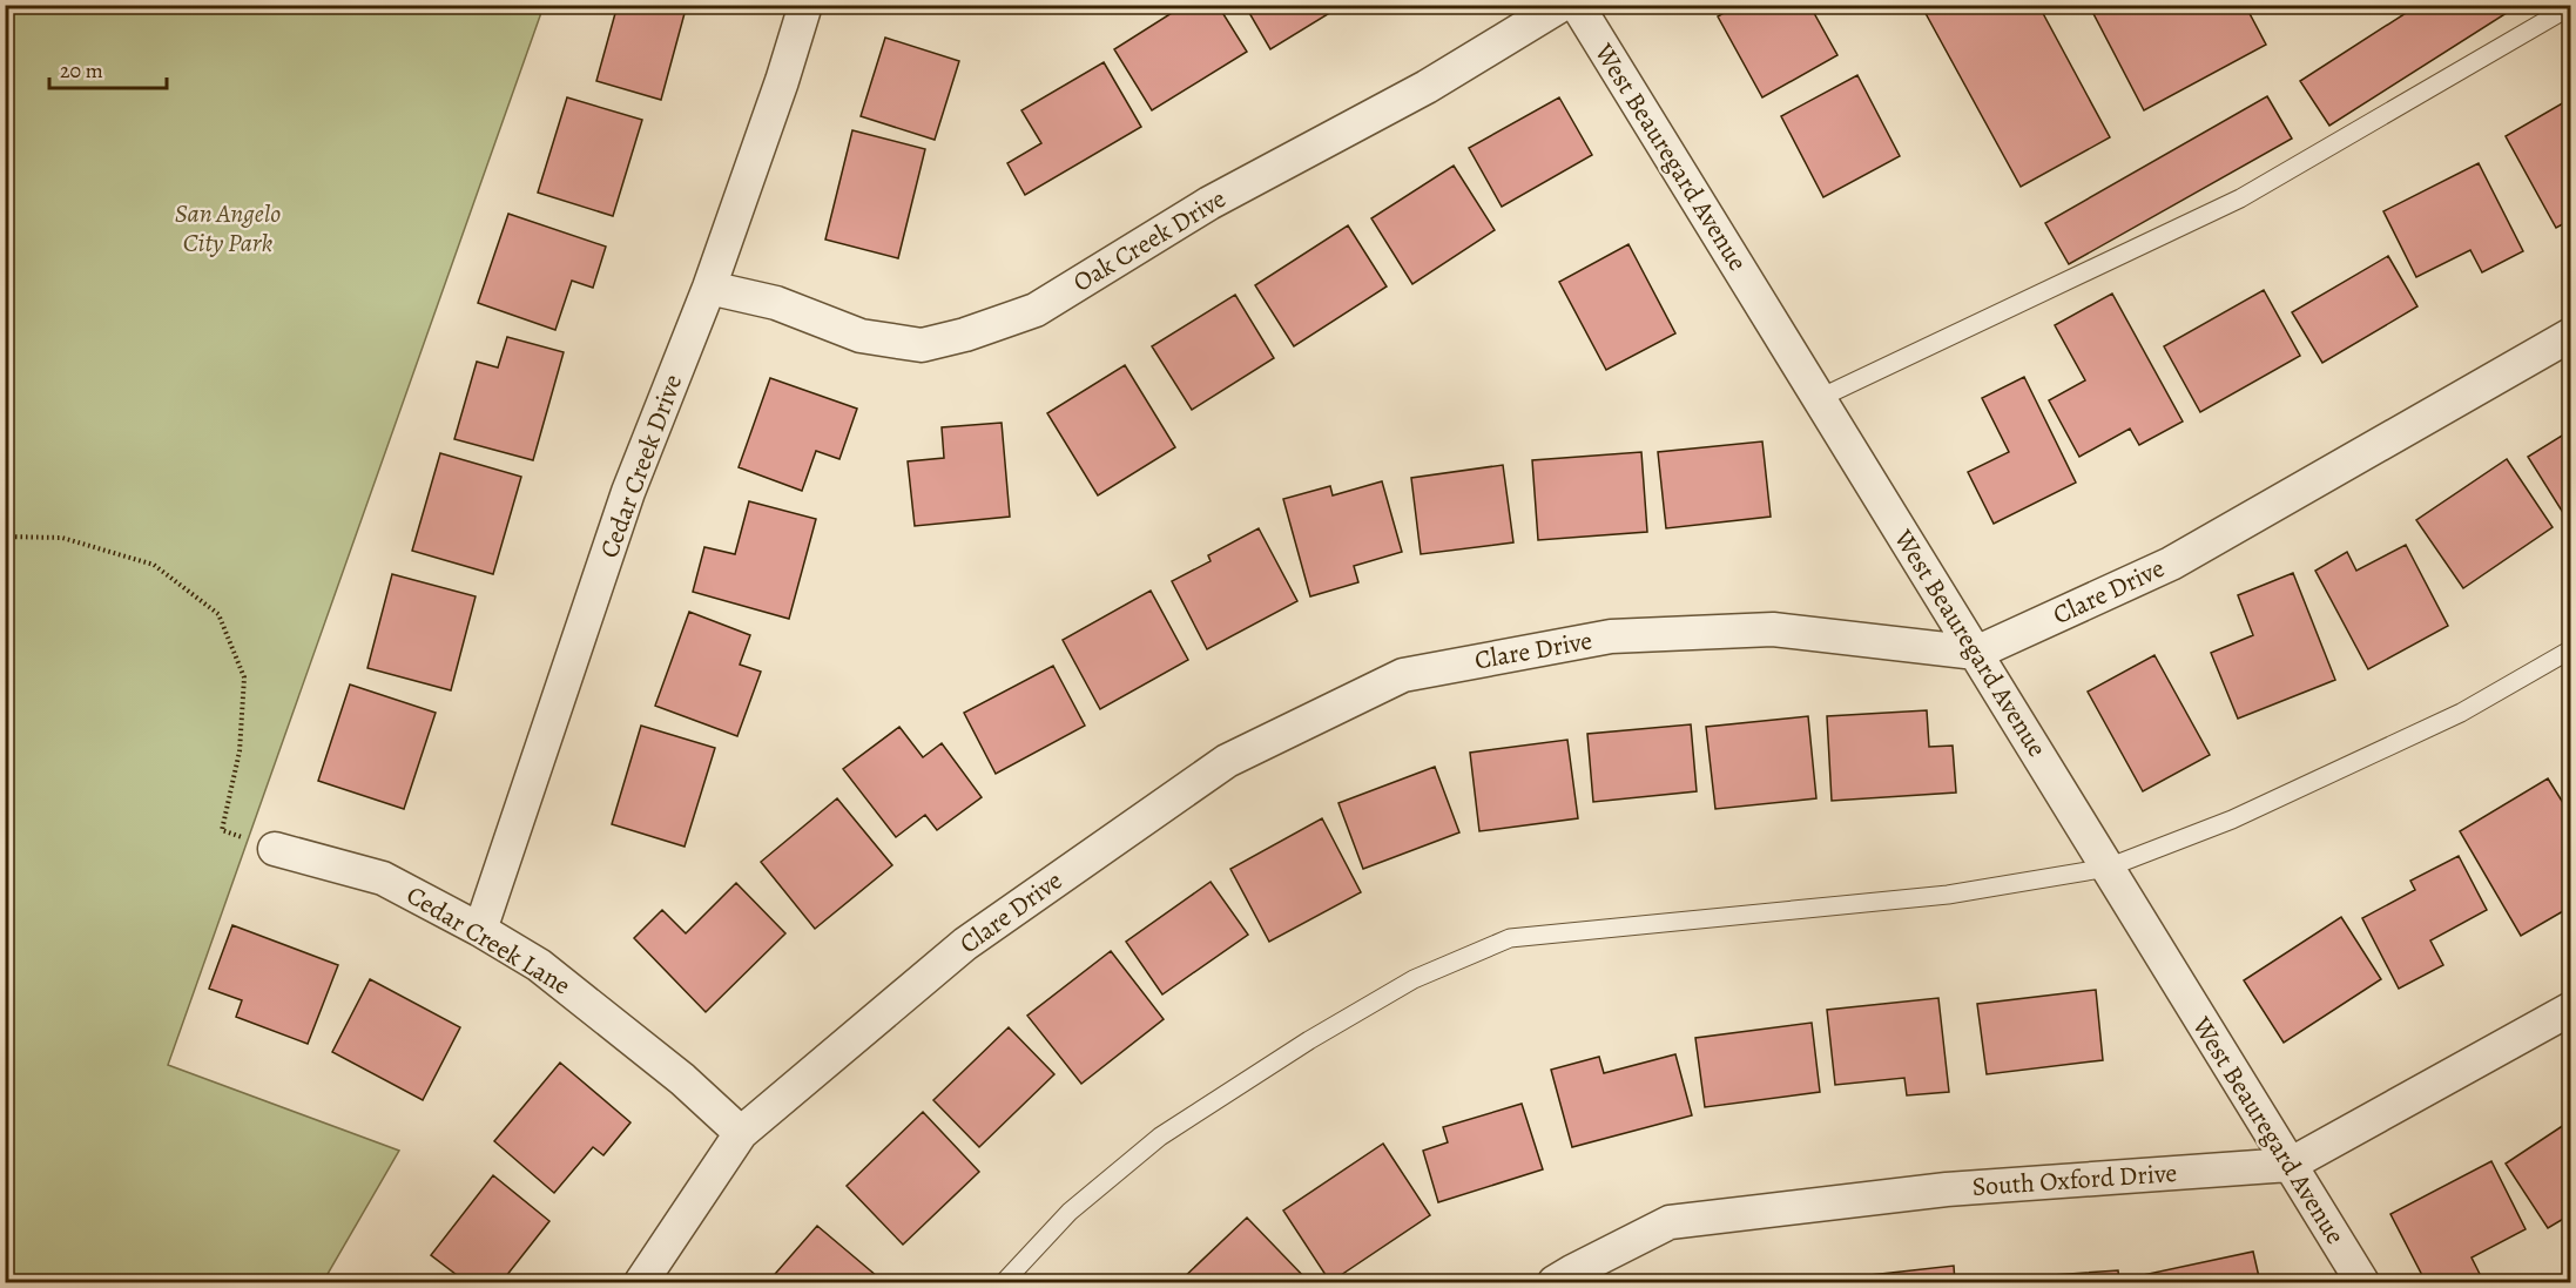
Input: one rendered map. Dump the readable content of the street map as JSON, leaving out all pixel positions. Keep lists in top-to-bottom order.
{
  "streets": {
    "street": [
      "West Beauregard Avenue",
      "Oak Creek Drive",
      "Cedar Creek Drive",
      "Clare Drive",
      "Cedar Creek Lane",
      "South Oxford Drive"
    ]
  },
  "crossings": [
    ["West Beauregard Avenue", "Clare Drive"],
    ["West Beauregard Avenue", "South Oxford Drive"],
    ["Oak Creek Drive", "Cedar Creek Drive"],
    ["Cedar Creek Drive", "Cedar Creek Lane"],
    ["Clare Drive", "Cedar Creek Lane"]
  ],
  "parks": ["San Angelo City Park"],
  "scale_bar": "20 m"
}
